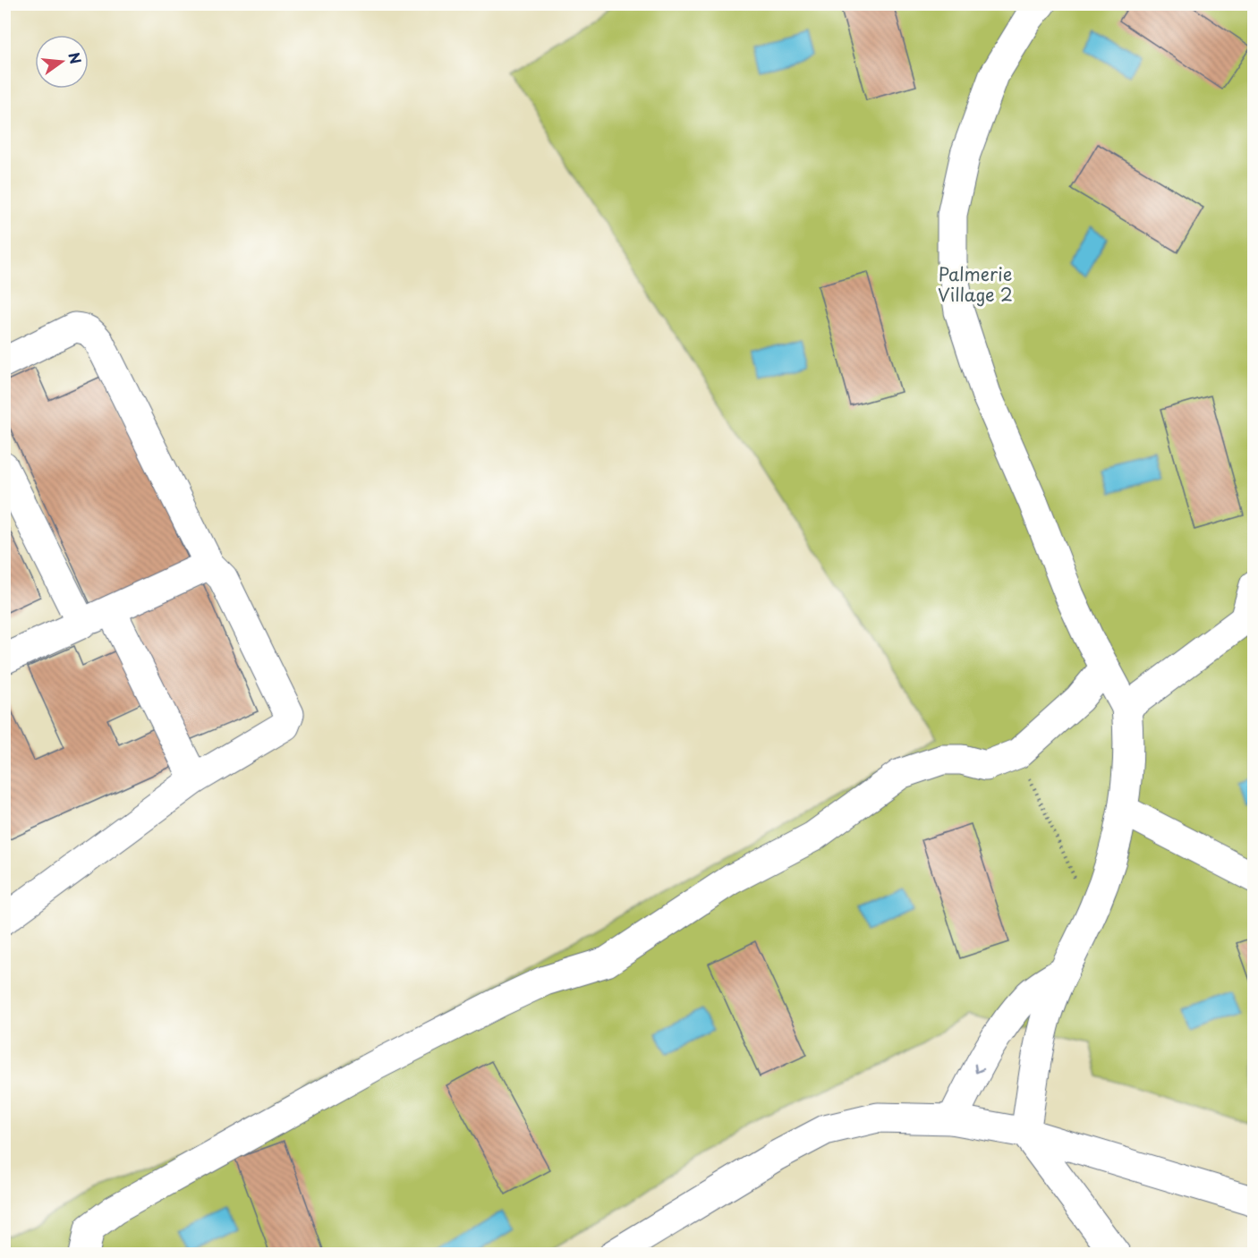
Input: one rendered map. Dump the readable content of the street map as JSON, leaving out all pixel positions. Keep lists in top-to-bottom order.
{
  "parks": ["Palmerie Village 2"],
  "north": "right"
}
